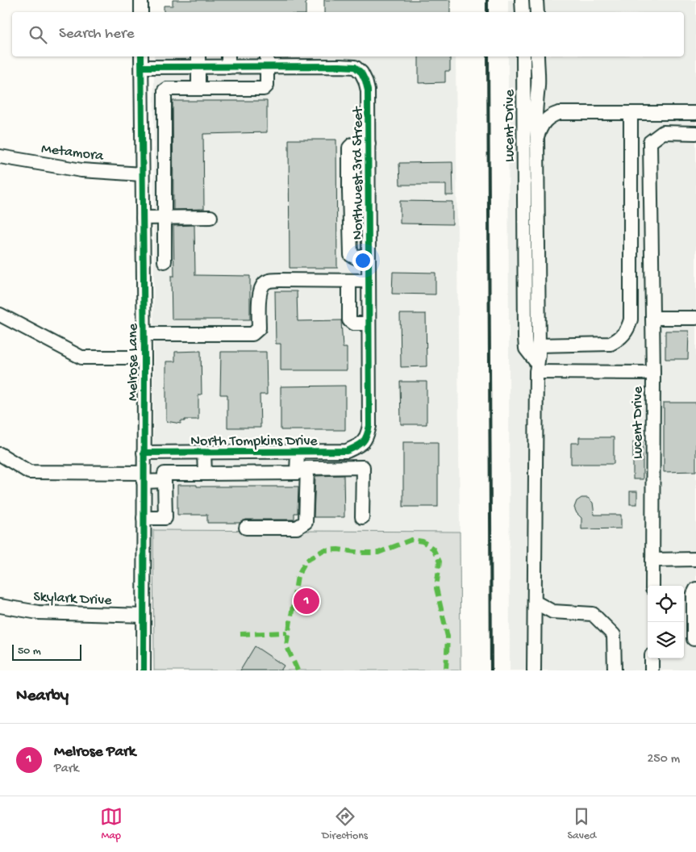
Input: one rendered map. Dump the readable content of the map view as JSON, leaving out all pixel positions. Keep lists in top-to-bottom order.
{
  "streets": {
    "street": [
      "Lucent Drive",
      "Metamora",
      "Northwest 3rd Street",
      "Melrose Lane",
      "North Tompkins Drive",
      "Skylark Drive"
    ]
  },
  "crossings": [
    ["Metamora", "Melrose Lane"],
    ["Northwest 3rd Street", "North Tompkins Drive"],
    ["Melrose Lane", "North Tompkins Drive"],
    ["Melrose Lane", "Skylark Drive"]
  ],
  "scale_bar": "50 m",
  "page": {
    "search": "Search here",
    "pins": "1",
    "scale": "50 m",
    "heading": "Nearby",
    "list": [
      {
        "mark": "1",
        "name": "Melrose Park",
        "note": "Park",
        "value": "250 m"
      }
    ],
    "nav": ["Map", "Directions", "Saved"]
  }
}
